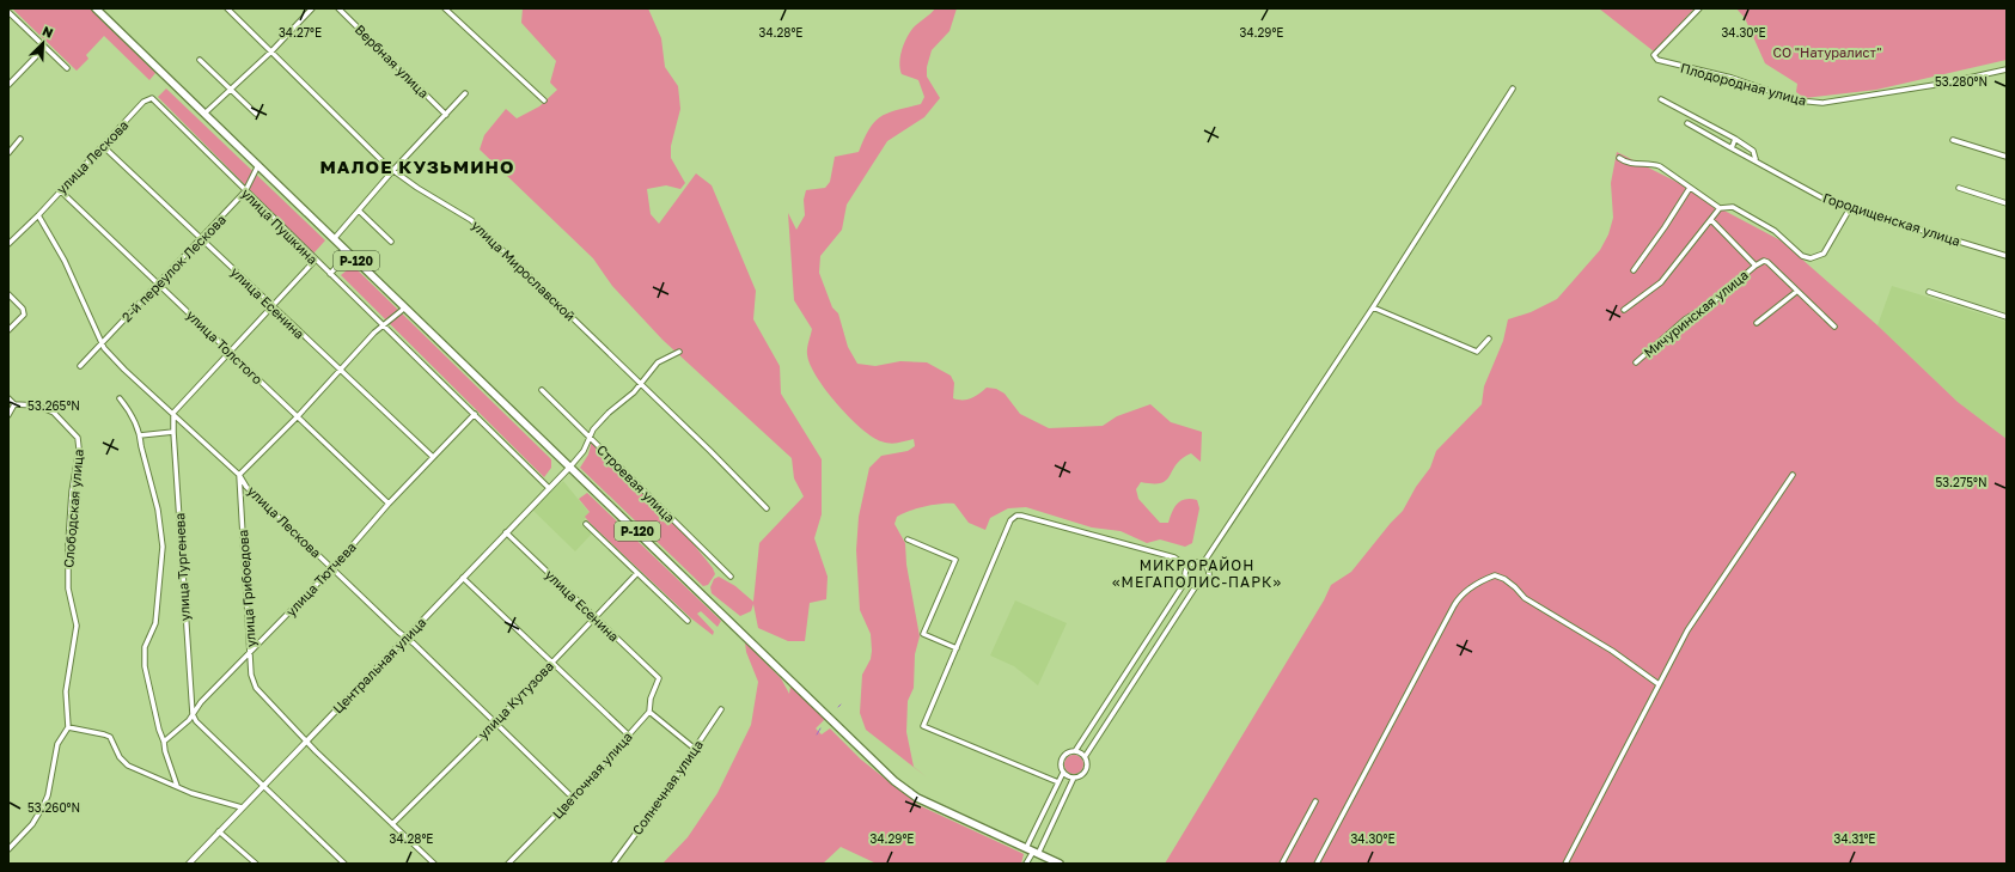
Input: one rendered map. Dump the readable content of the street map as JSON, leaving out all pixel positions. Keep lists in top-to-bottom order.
{
  "streets": {
    "main road": ["Р-120"],
    "street": [
      "Вербная улица",
      "Плодородная улица",
      "улица Лескова",
      "Городищенская улица",
      "улица Пушкина",
      "2-й переулок Лескова",
      "улица Мирославской",
      "улица Есенина",
      "Мичуринская улица",
      "улица Толстого",
      "Строевая улица",
      "Слободская улица",
      "улица Тургенева",
      "улица Тютчева",
      "улица Грибоедова",
      "Центральная улица",
      "улица Кутузова",
      "Цветочная улица",
      "Солнечная улица"
    ]
  },
  "crossings": [
    ["улица Лескова", "улица Пушкина"],
    ["улица Лескова", "2-й переулок Лескова"],
    ["улица Лескова", "улица Есенина"],
    ["улица Лескова", "улица Толстого"],
    ["улица Лескова", "улица Тургенева"],
    ["улица Лескова", "улица Тютчева"],
    ["улица Лескова", "улица Грибоедова"],
    ["улица Лескова", "Центральная улица"],
    ["улица Лескова", "улица Кутузова"],
    ["улица Лескова", "Цветочная улица"],
    ["улица Пушкина", "2-й переулок Лескова"],
    ["улица Пушкина", "улица Тютчева"],
    ["улица Пушкина", "Центральная улица"],
    ["Р-120", "2-й переулок Лескова"],
    ["Р-120", "Центральная улица"],
    ["2-й переулок Лескова", "улица Есенина"],
    ["2-й переулок Лескова", "улица Толстого"],
    ["улица Есенина", "улица Тютчева"],
    ["улица Есенина", "Центральная улица"],
    ["улица Есенина", "улица Кутузова"],
    ["улица Есенина", "Цветочная улица"],
    ["улица Толстого", "улица Тютчева"],
    ["улица Тургенева", "улица Тютчева"],
    ["улица Тютчева", "улица Грибоедова"],
    ["улица Грибоедова", "Центральная улица"],
    ["улица Грибоедова", "улица Кутузова"]
  ],
  "districts": ["МАЛОЕ КУЗЬМИНО", "МИКРОРАЙОН «МЕГАПОЛИС-ПАРК»"],
  "parks": ["СО \"Натуралист\""],
  "north": "top right",
  "coordinates": [
    "34.27°E",
    "34.29°E",
    "34.28°E",
    "34.30°E",
    "53.280°N",
    "53.265°N",
    "53.275°N",
    "53.260°N",
    "34.31°E"
  ]
}
